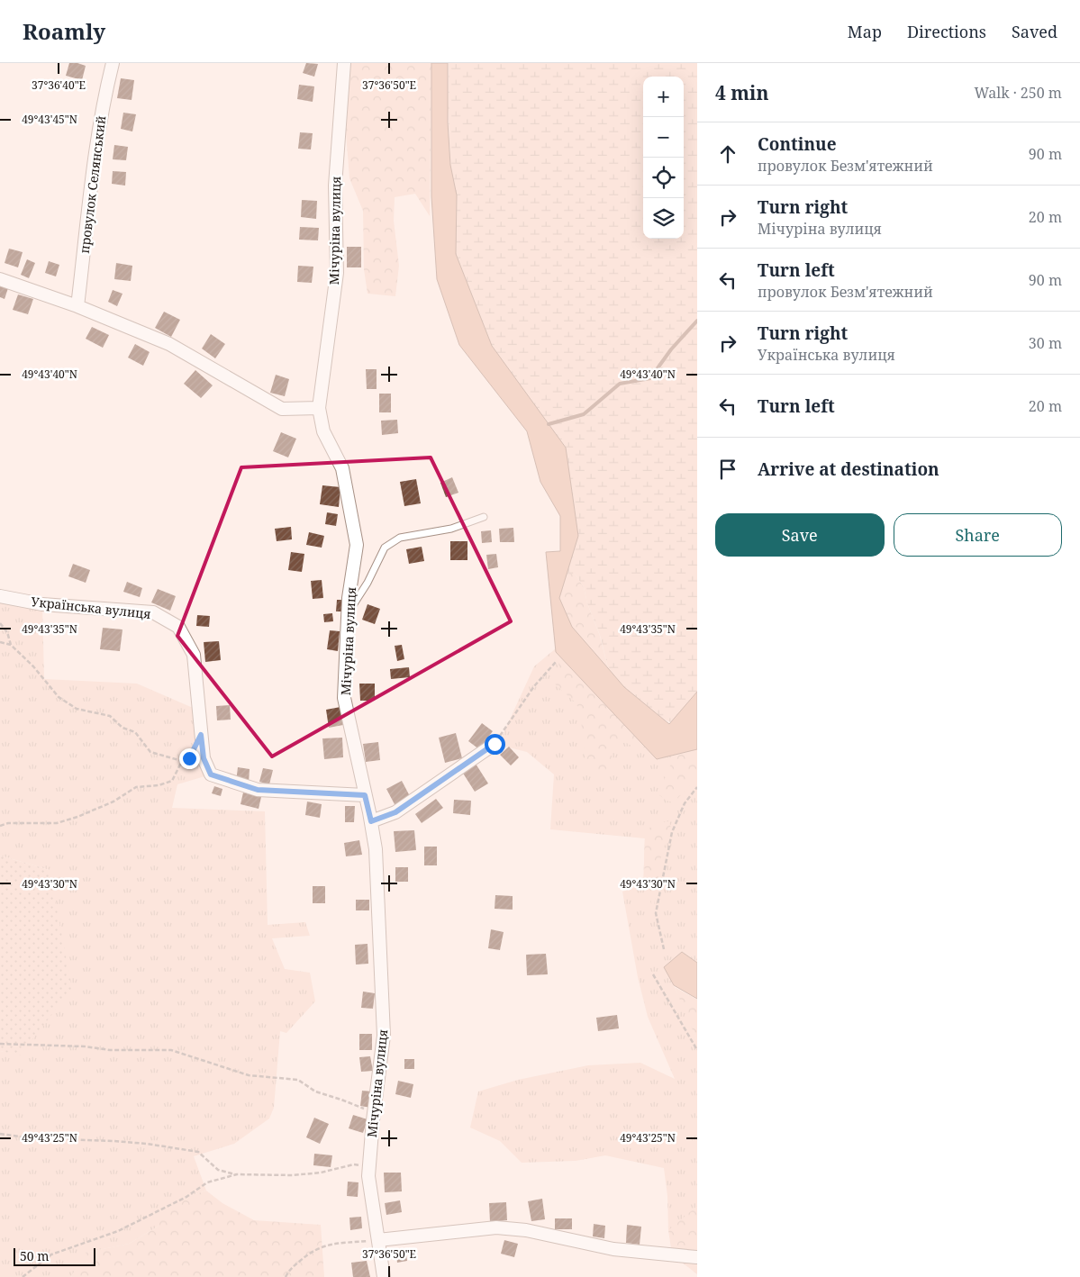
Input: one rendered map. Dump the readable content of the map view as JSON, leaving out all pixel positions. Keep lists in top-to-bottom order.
{
  "streets": {
    "street": ["провулок Селянський", "Мічуріна вулиця", "Українська вулиця"]
  },
  "crossings": [
    ["Мічуріна вулиця", "Українська вулиця"]
  ],
  "scale_bar": "50 m",
  "page": {
    "header": "Roamly",
    "nav": ["Map", "Directions", "Saved"],
    "heading": ["4 min", "Walk · 250 m"],
    "map_buttons": ["+", "−"],
    "list": [
      ["Continue", "провулок Безм'ятежний", "90 m"],
      ["Turn right", "Мічуріна вулиця", "20 m"],
      ["Turn left", "провулок Безм'ятежний", "90 m"],
      ["Turn right", "Українська вулиця", "30 m"],
      ["Turn left", "20 m"],
      "Arrive at destination"
    ],
    "buttons": ["Save", "Share"],
    "scale": "50 m"
  },
  "coordinates": [
    "37°36'40\"E",
    "37°36'50\"E",
    "49°43'45\"N",
    "49°43'40\"N",
    "49°43'35\"N",
    "49°43'30\"N",
    "49°43'25\"N"
  ]
}
